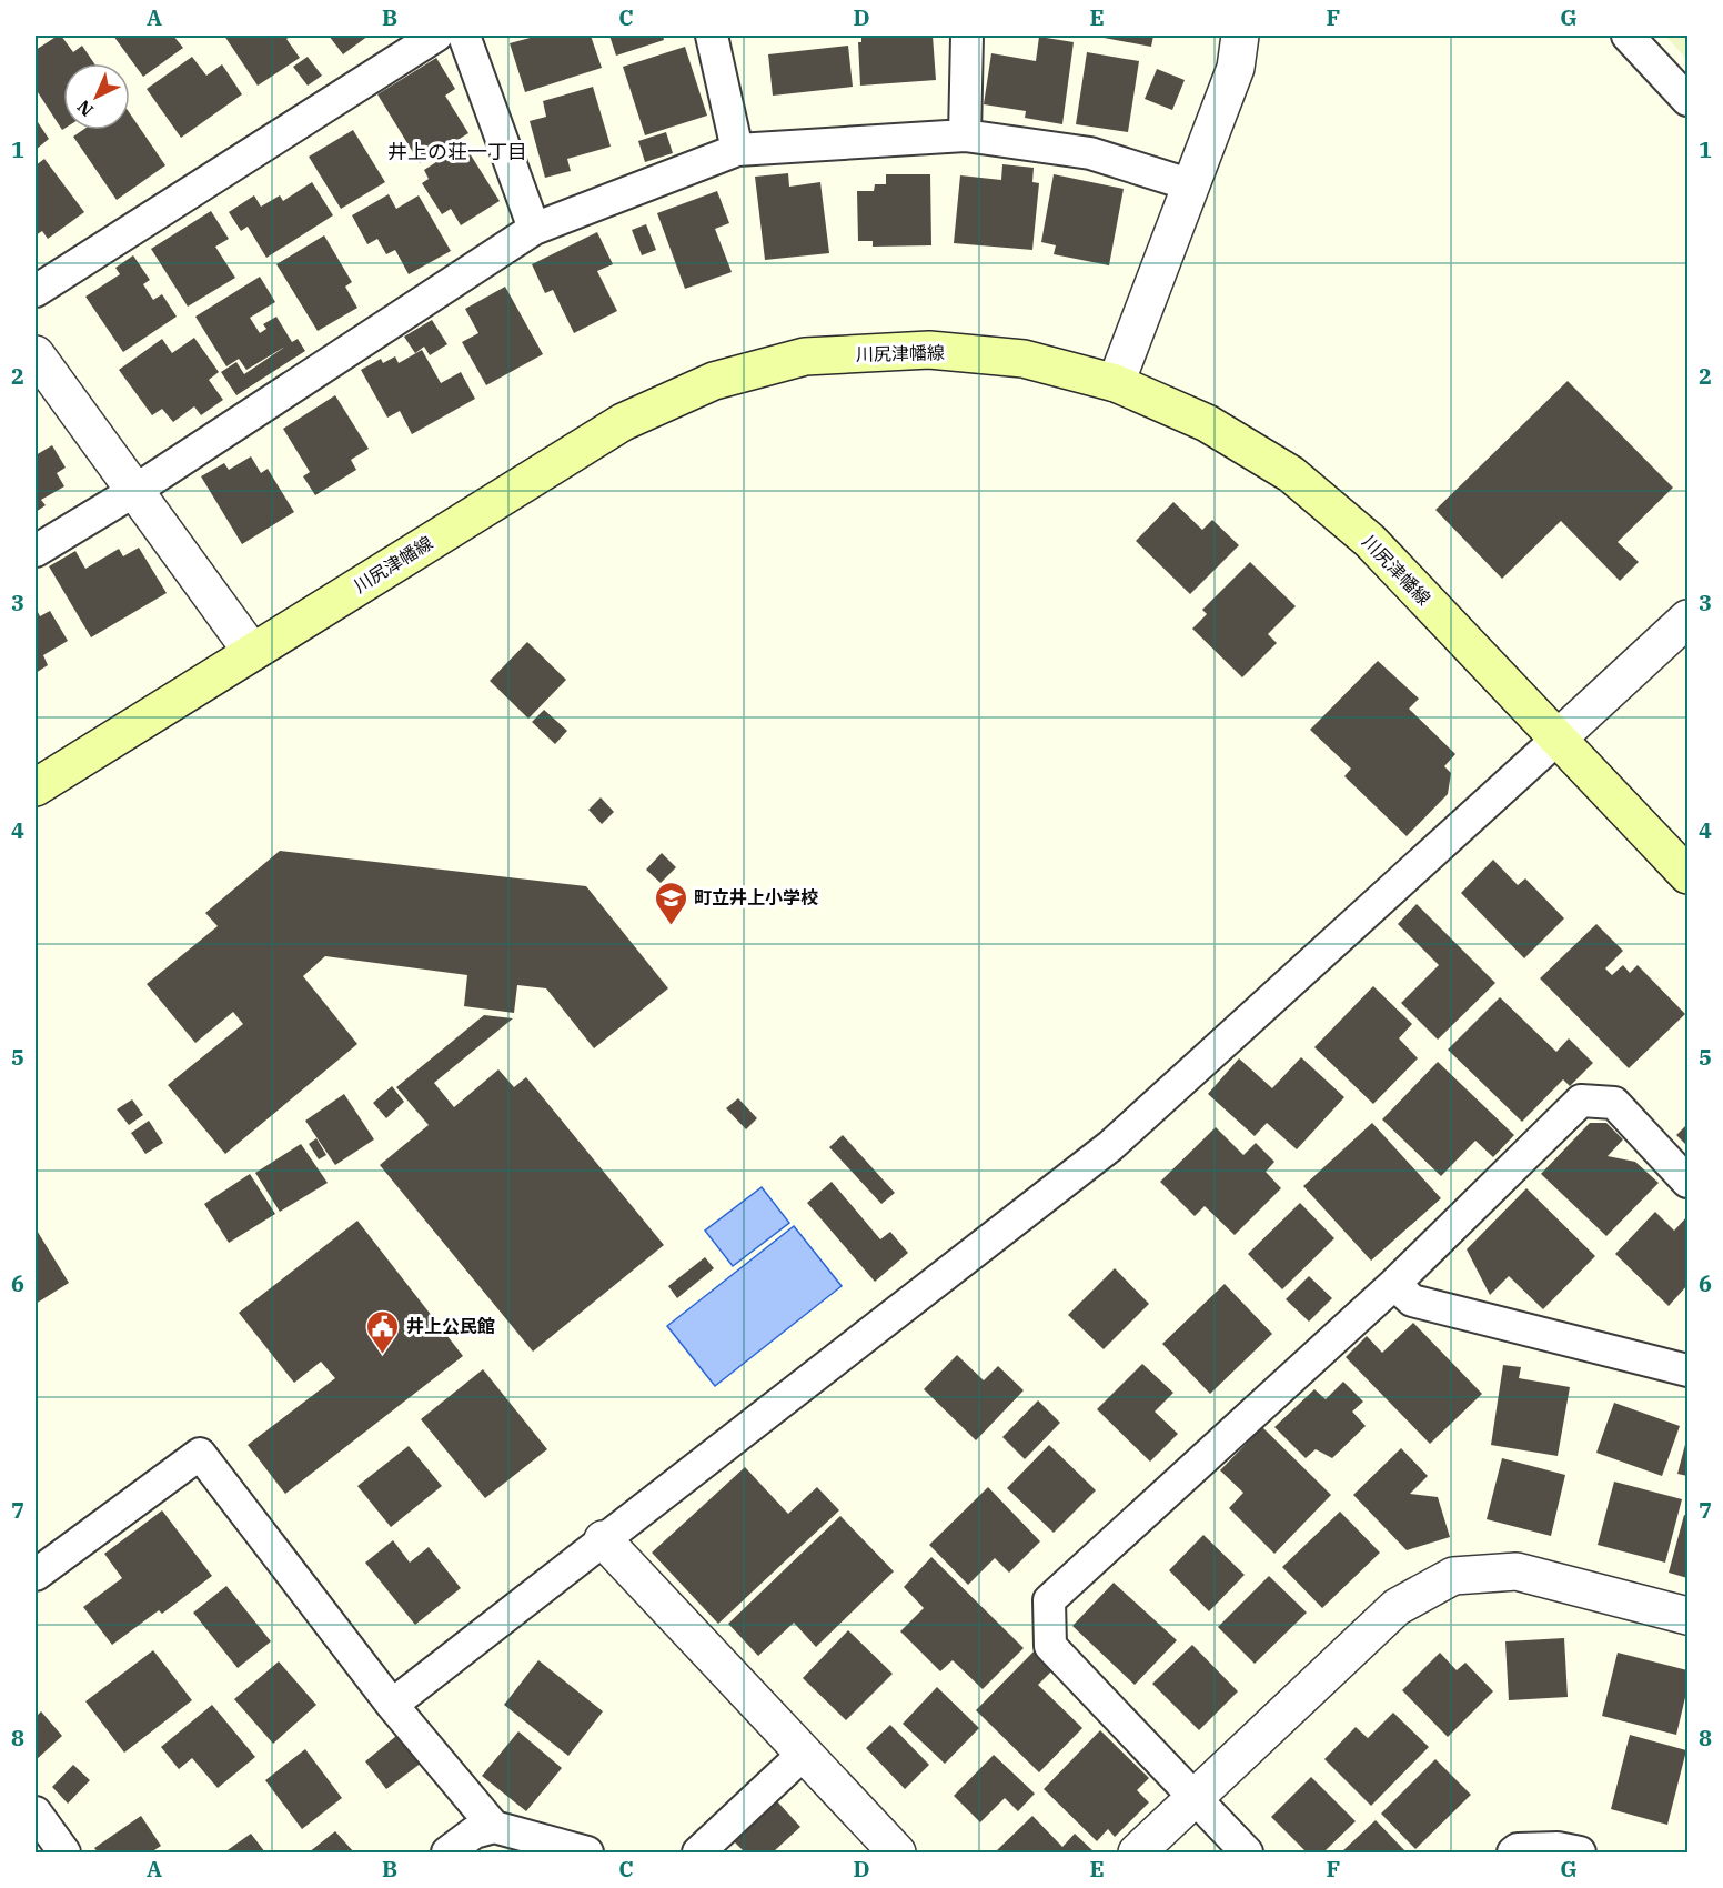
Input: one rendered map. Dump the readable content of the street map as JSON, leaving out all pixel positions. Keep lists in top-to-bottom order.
{
  "streets": {
    "main road": ["川尻津幡線"]
  },
  "districts": ["井上の荘一丁目"],
  "places": {
    "school or university": ["町立井上小学校"],
    "public building": ["井上公民館"]
  },
  "north": "bottom left",
  "grid": {
    "columns": [
      "A",
      "B",
      "C",
      "D",
      "E",
      "F",
      "G"
    ],
    "rows": [
      "1",
      "2",
      "3",
      "4",
      "5",
      "6",
      "7",
      "8"
    ]
  }
}
